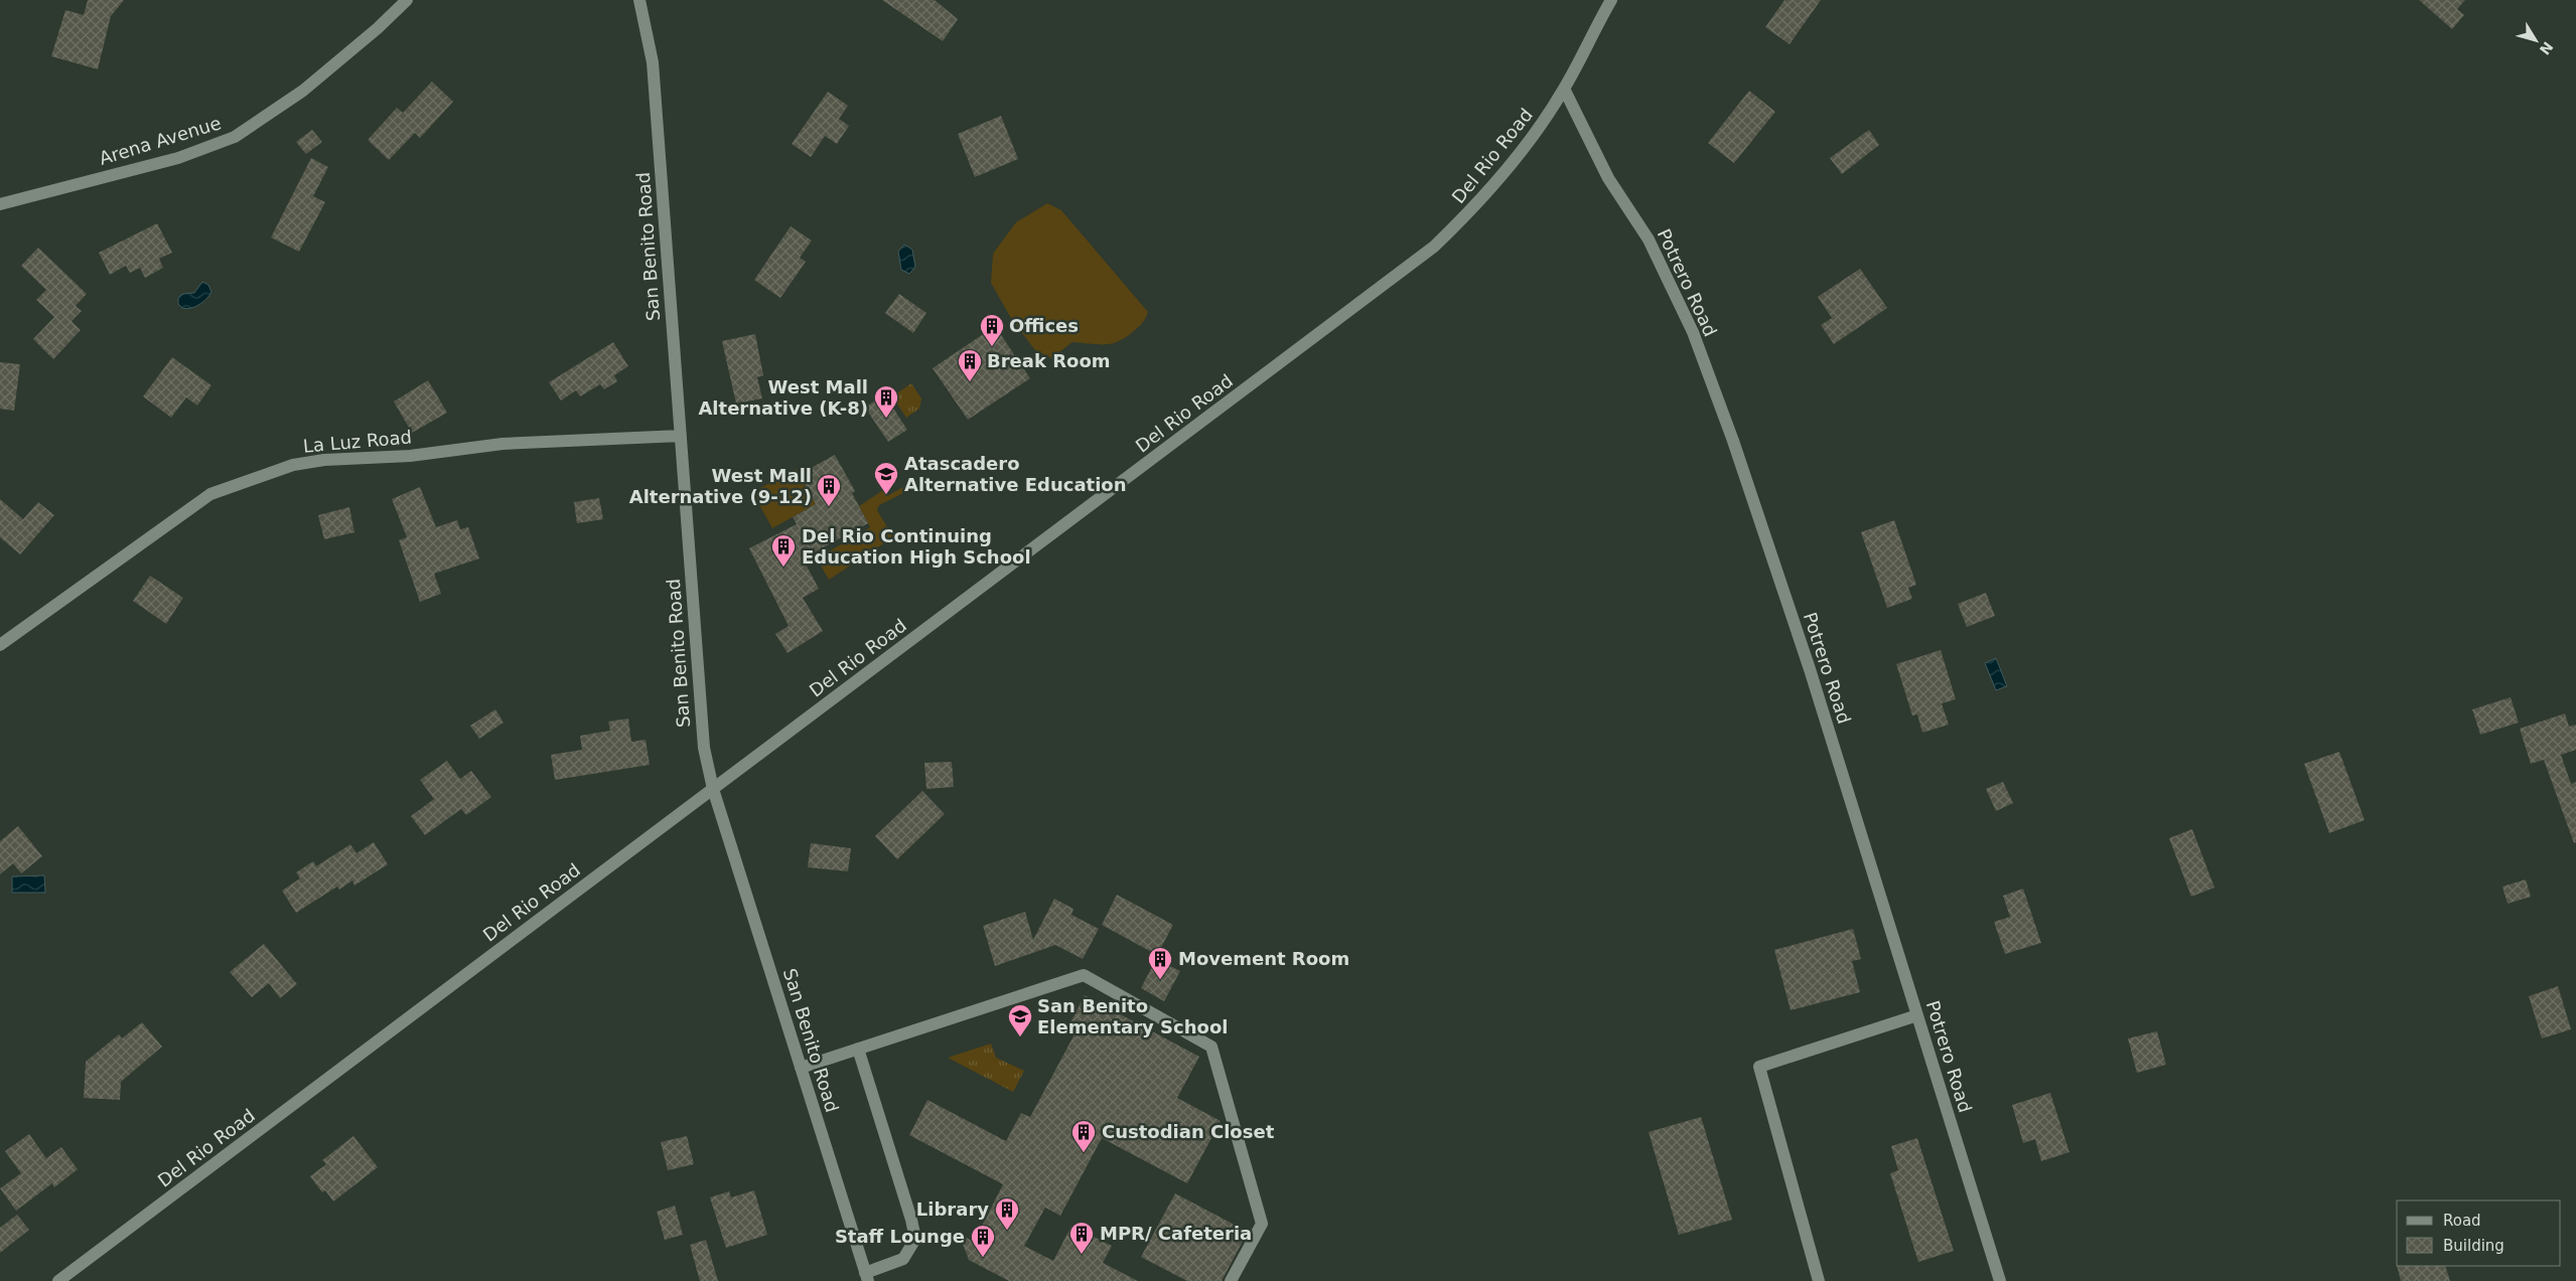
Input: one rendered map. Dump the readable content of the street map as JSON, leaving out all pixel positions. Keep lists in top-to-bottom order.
{
  "streets": {
    "street": [
      "Arena Avenue",
      "Del Rio Road",
      "San Benito Road",
      "Potrero Road",
      "La Luz Road"
    ]
  },
  "crossings": [
    ["Del Rio Road", "San Benito Road"],
    ["Del Rio Road", "Potrero Road"],
    ["San Benito Road", "La Luz Road"]
  ],
  "places": {
    "building": [
      "Offices",
      "Break Room",
      "West Mall Alternative (K-8)",
      "West Mall Alternative (9-12)",
      "Del Rio Continuing Education High School",
      "Movement Room",
      "Custodian Closet",
      "Library",
      "MPR/ Cafeteria",
      "Staff Lounge"
    ],
    "school or university": ["Atascadero Alternative Education", "San Benito Elementary School"]
  },
  "legend": ["Road", "Building"],
  "north": "bottom right"
}
